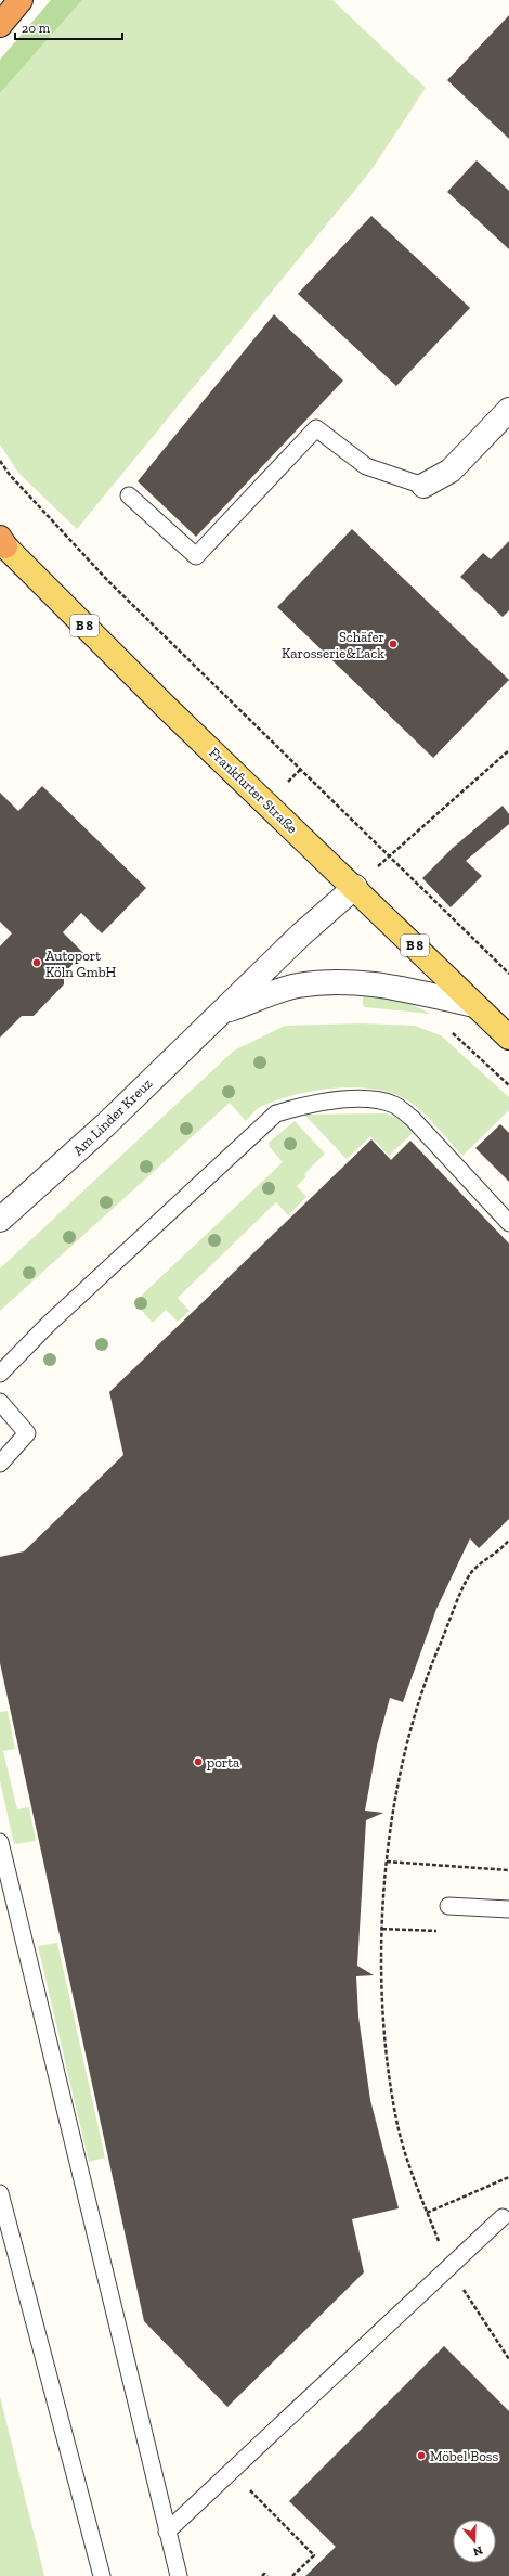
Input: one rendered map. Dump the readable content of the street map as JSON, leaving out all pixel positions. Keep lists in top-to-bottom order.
{
  "streets": {
    "main road": ["B 8", "Frankfurter Straße"],
    "street": ["Am Linder Kreuz"]
  },
  "crossings": [
    ["Frankfurter Straße", "Am Linder Kreuz"]
  ],
  "places": [
    "Schäfer Karosserie&Lack",
    "Autoport Köln GmbH",
    "porta",
    "Möbel Boss"
  ],
  "scale_bar": "20 m",
  "north": "bottom"
}
